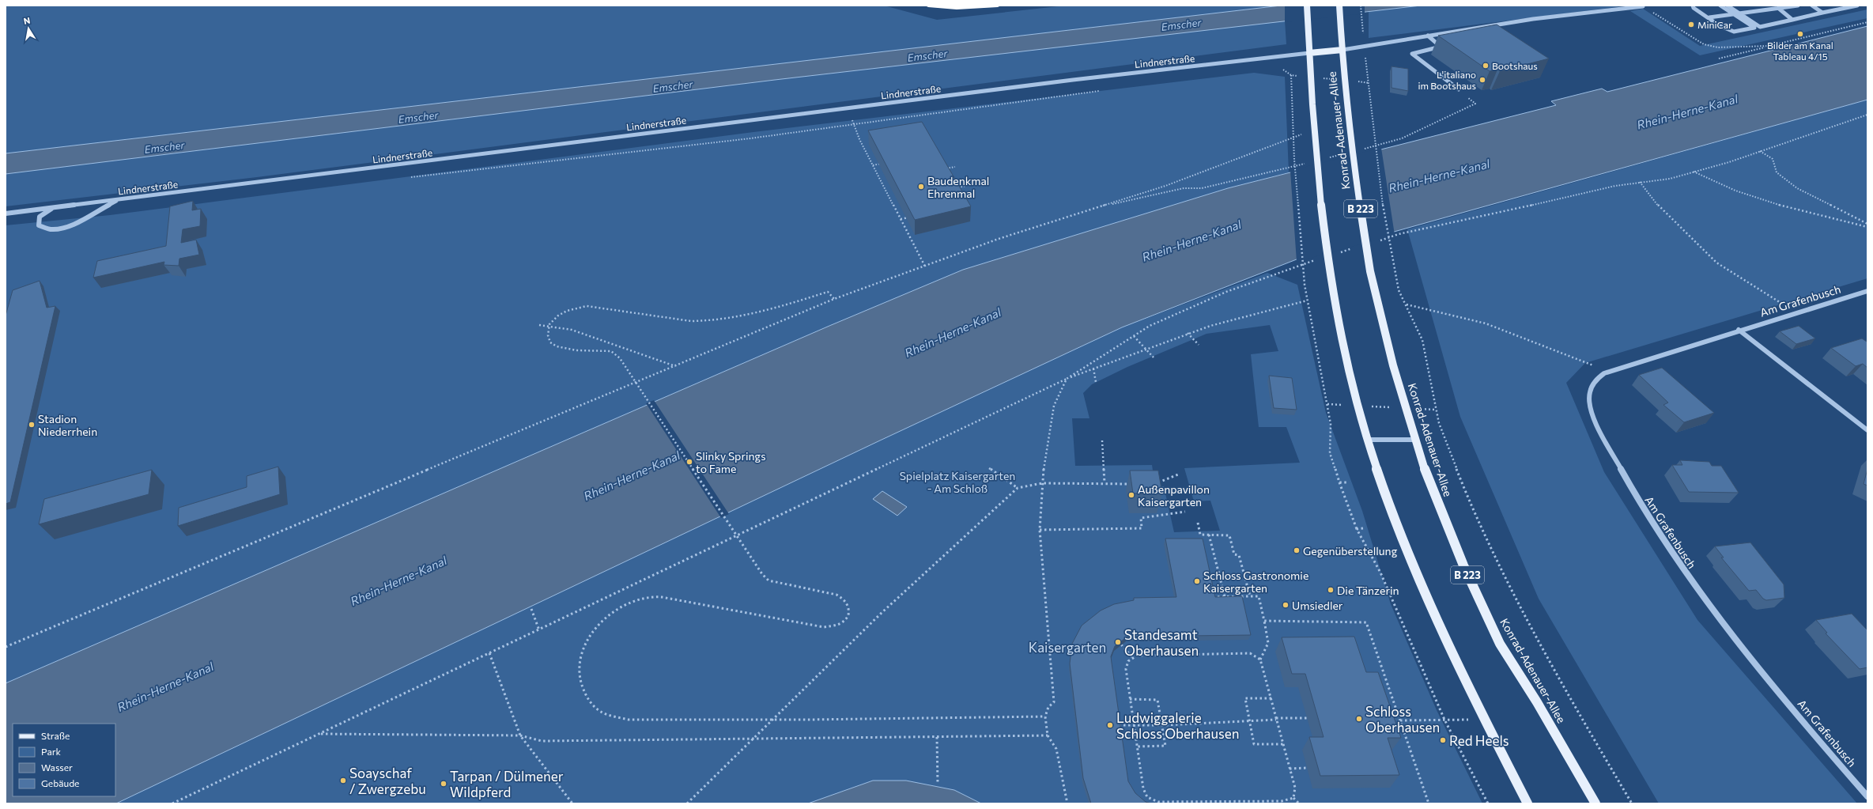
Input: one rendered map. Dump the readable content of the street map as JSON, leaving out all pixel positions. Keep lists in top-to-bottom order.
{
  "streets": {
    "main road": ["Konrad-Adenauer-Allee", "B 223"],
    "street": ["Lindnerstraße", "Am Grafenbusch"]
  },
  "crossings": [
    ["Lindnerstraße", "Konrad-Adenauer-Allee"]
  ],
  "water": ["Emscher", "Rhein-Herne-Kanal"],
  "parks": ["Spielplatz Kaisergarten - Am Schloß", "Kaisergarten"],
  "places": [
    "MiniCar",
    "Bilder am Kanal Tableau 4/15",
    "Bootshaus",
    "L'italiano im Bootshaus",
    "Baudenkmal Ehrenmal",
    "Stadion Niederrhein",
    "Slinky Springs to Fame",
    "Außenpavillon Kaisergarten",
    "Gegenüberstellung",
    "Schloss Gastronomie Kaisergarten",
    "Die Tänzerin",
    "Umsiedler",
    "Standesamt Oberhausen",
    "Schloss Oberhausen",
    "Ludwiggalerie Schloss Oberhausen",
    "Red Heels",
    "Soayschaf / Zwergzebu",
    "Tarpan / Dülmener Wildpferd"
  ],
  "legend": [
    "Straße",
    "Park",
    "Wasser",
    "Gebäude"
  ],
  "north": "top"
}
